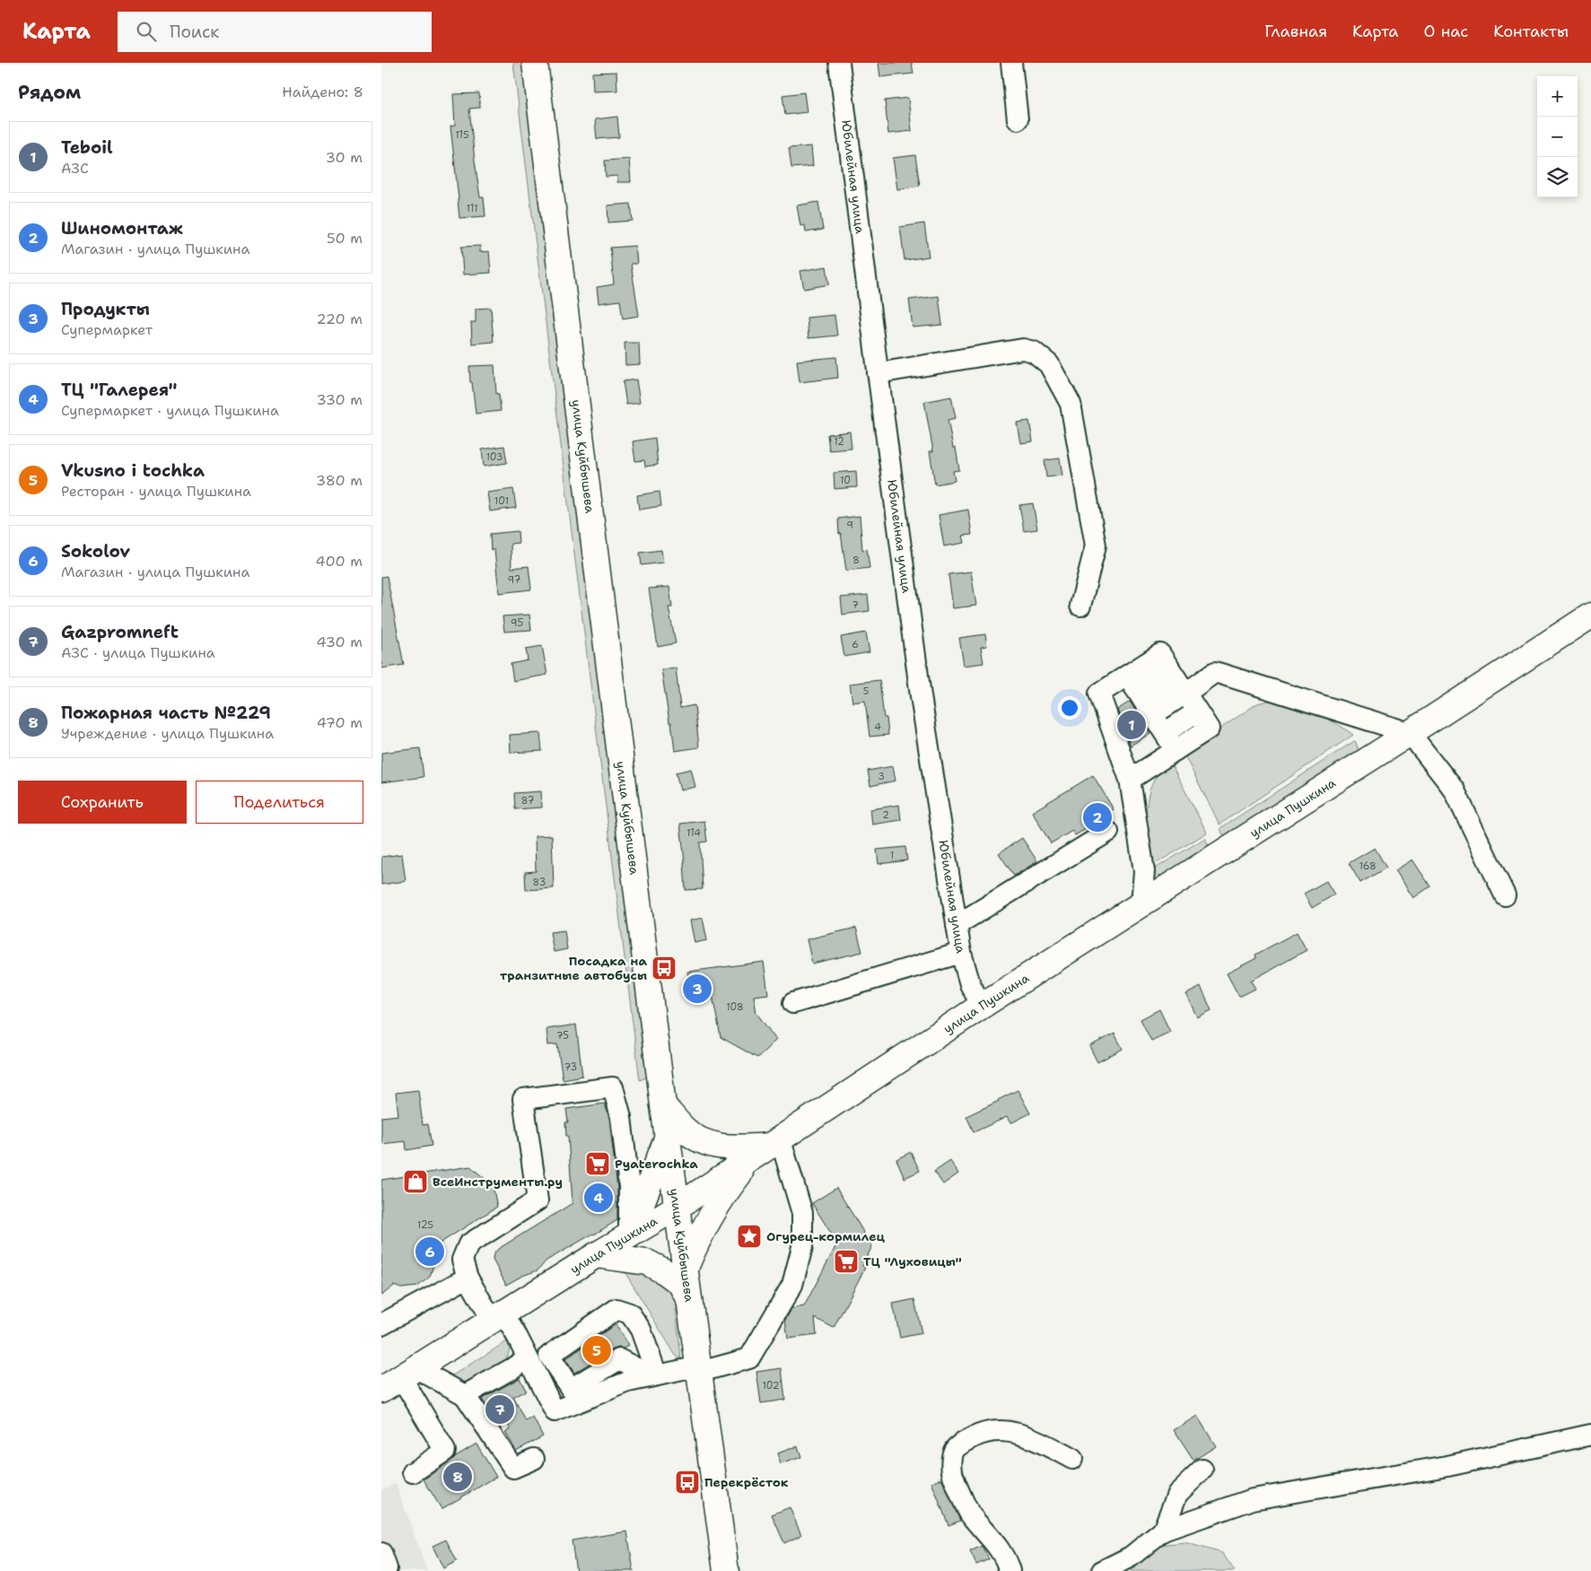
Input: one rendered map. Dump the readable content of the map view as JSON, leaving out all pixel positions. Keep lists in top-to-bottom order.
{
  "streets": {
    "main road": ["улица Куйбышева", "улица Пушкина"],
    "street": ["Юбилейная улица"]
  },
  "crossings": [
    ["Юбилейная улица", "улица Пушкина"],
    ["улица Куйбышева", "улица Пушкина"]
  ],
  "places": {
    "bus stop": ["Посадка на транзитные автобусы", "Перекрёсток"],
    "supermarket": ["Pyaterochka", "ТЦ \"Луховицы\""],
    "shop": ["ВсеИнструменты.ру"],
    "place": ["Огурец-кормилец"]
  },
  "house_numbers": [
    "115",
    "111",
    "12",
    "103",
    "10",
    "101",
    "9",
    "8",
    "97",
    "7",
    "95",
    "6",
    "5",
    "4",
    "3",
    "87",
    "2",
    "114",
    "1",
    "168",
    "83",
    "108",
    "75",
    "73",
    "125",
    "102"
  ],
  "page": {
    "header": "Карта",
    "search": "Поиск",
    "nav": [
      "Главная",
      "Карта",
      "О нас",
      "Контакты"
    ],
    "heading": ["Рядом", "Найдено: 8"],
    "map_buttons": ["+", "−"],
    "list": [
      {
        "mark": "1",
        "name": "Teboil",
        "note": "АЗС",
        "value": "30 m"
      },
      {
        "mark": "2",
        "name": "Шиномонтаж",
        "note": "Магазин · улица Пушкина",
        "value": "50 m"
      },
      {
        "mark": "3",
        "name": "Продукты",
        "note": "Супермаркет",
        "value": "220 m"
      },
      {
        "mark": "4",
        "name": "ТЦ \"Галерея\"",
        "note": "Супермаркет · улица Пушкина",
        "value": "330 m"
      },
      {
        "mark": "5",
        "name": "Vkusno i tochka",
        "note": "Ресторан · улица Пушкина",
        "value": "380 m"
      },
      {
        "mark": "6",
        "name": "Sokolov",
        "note": "Магазин · улица Пушкина",
        "value": "400 m"
      },
      {
        "mark": "7",
        "name": "Gazpromneft",
        "note": "АЗС · улица Пушкина",
        "value": "430 m"
      },
      {
        "mark": "8",
        "name": "Пожарная часть №229",
        "note": "Учреждение · улица Пушкина",
        "value": "470 m"
      }
    ],
    "pins": [
      "1",
      "2",
      "3",
      "4",
      "6",
      "5",
      "7",
      "8"
    ],
    "buttons": ["Сохранить", "Поделиться"]
  }
}
